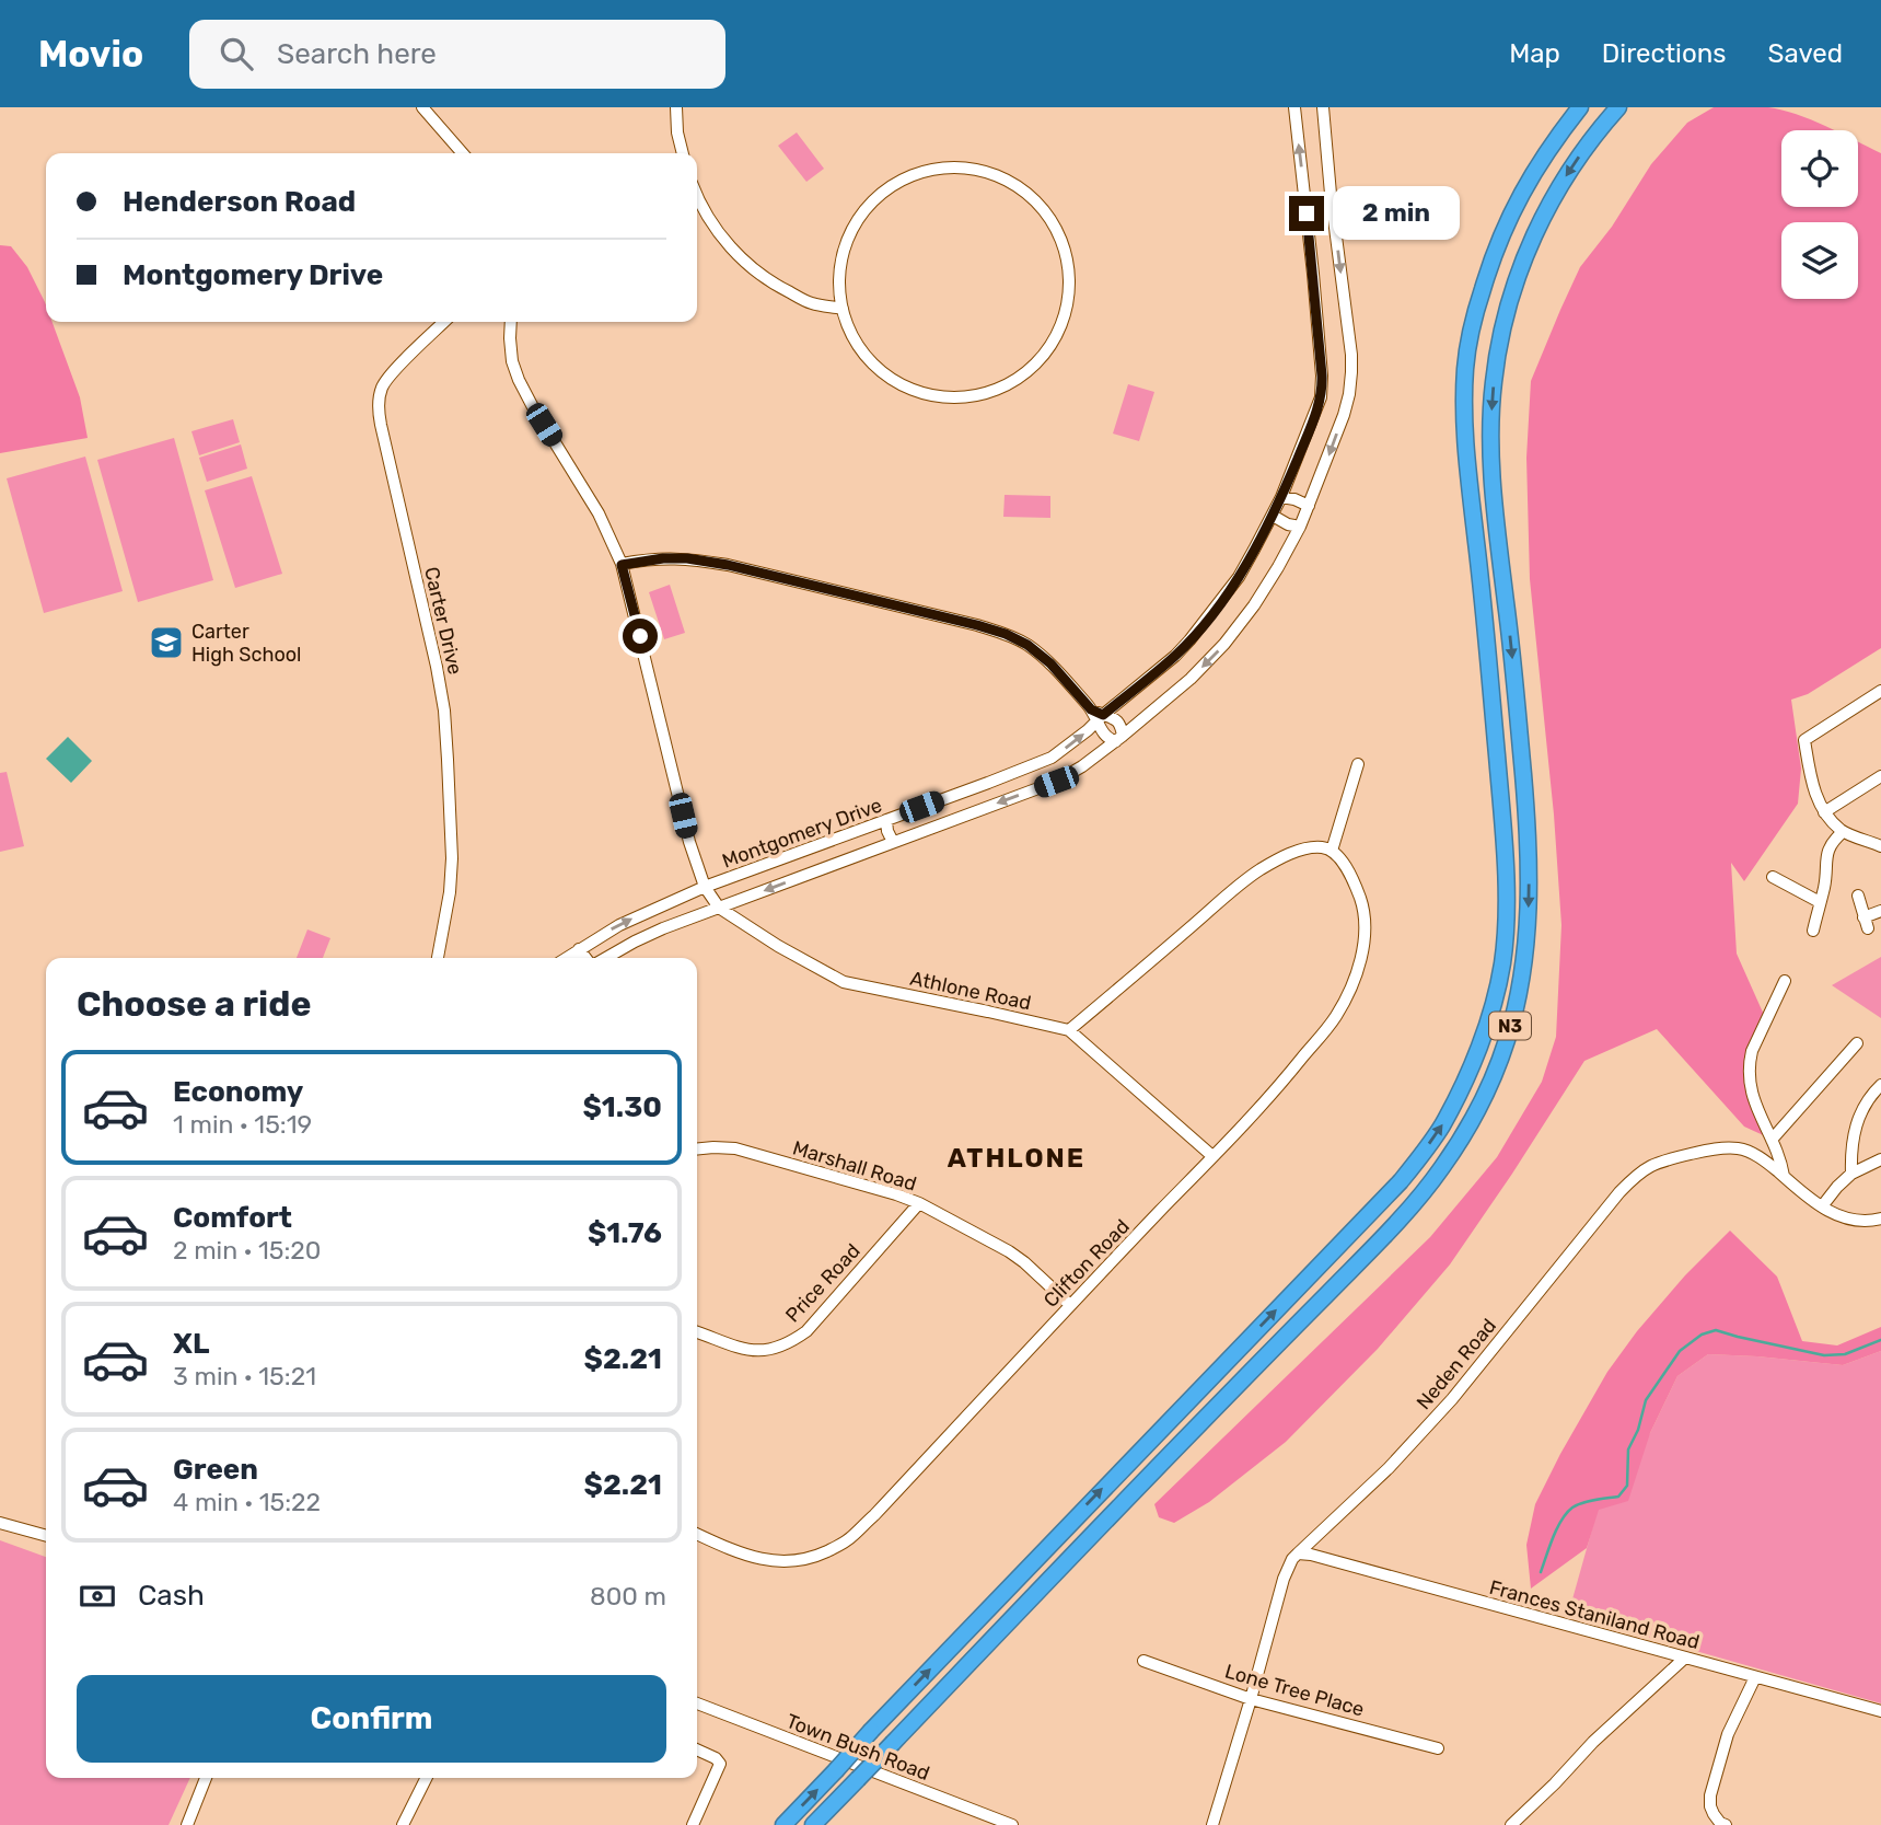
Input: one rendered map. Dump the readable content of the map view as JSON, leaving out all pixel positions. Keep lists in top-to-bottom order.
{
  "streets": {
    "highway": ["N3"],
    "street": [
      "Carter Drive",
      "Montgomery Drive",
      "Athlone Road",
      "Marshall Road",
      "Clifton Road",
      "Price Road",
      "Neden Road",
      "Frances Staniland Road",
      "Lone Tree Place",
      "Town Bush Road"
    ]
  },
  "crossings": [
    ["Montgomery Drive", "Athlone Road"],
    ["Athlone Road", "Clifton Road"],
    ["Marshall Road", "Clifton Road"],
    ["Marshall Road", "Price Road"],
    ["Neden Road", "Frances Staniland Road"],
    ["Neden Road", "Lone Tree Place"]
  ],
  "districts": ["ATHLONE"],
  "places": {
    "school or university": ["Carter High School"]
  },
  "page": {
    "header": "Movio",
    "search": "Search here",
    "nav": ["Map", "Directions", "Saved"],
    "banner": ["Henderson Road", "Montgomery Drive"],
    "bubble": "2 min",
    "heading": "Choose a ride",
    "list": [
      {
        "name": "Economy",
        "note": "1 min · 15:19",
        "value": "$1.30"
      },
      {
        "name": "Comfort",
        "note": "2 min · 15:20",
        "value": "$1.76"
      },
      {
        "name": "XL",
        "note": "3 min · 15:21",
        "value": "$2.21"
      },
      {
        "name": "Green",
        "note": "4 min · 15:22",
        "value": "$2.21"
      }
    ],
    "pay": ["Cash", "800 m"],
    "buttons": "Confirm"
  }
}
